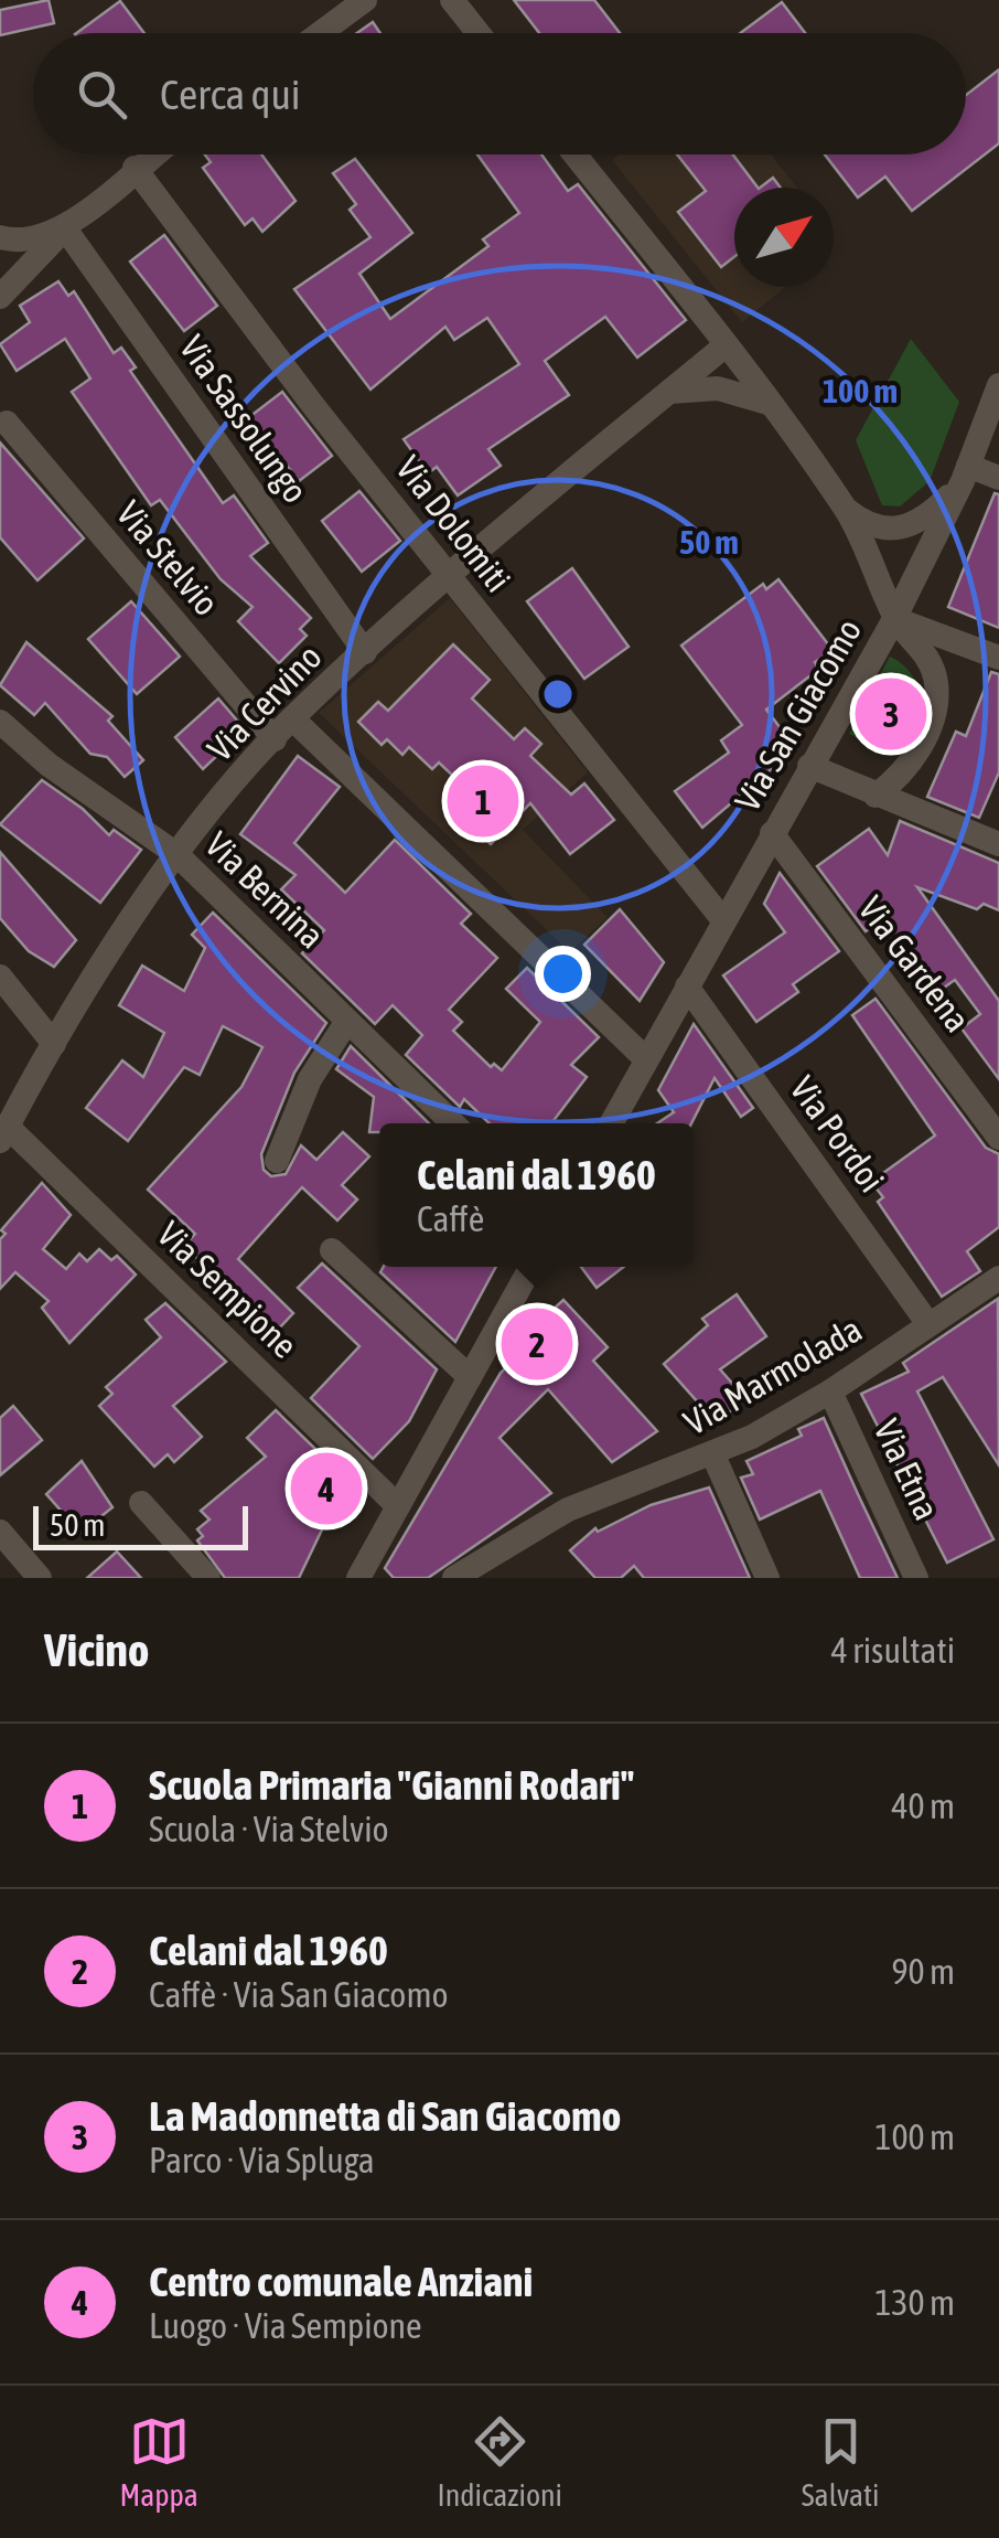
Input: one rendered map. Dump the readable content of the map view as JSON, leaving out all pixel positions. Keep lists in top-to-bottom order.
{
  "streets": {
    "street": [
      "Via Sassolungo",
      "Via Dolomiti",
      "Via Stelvio",
      "Via Cervino",
      "Via San Giacomo",
      "Via Bernina",
      "Via Gardena",
      "Via Pordoi",
      "Via Sempione",
      "Via Marmolada",
      "Via Etna"
    ]
  },
  "crossings": [
    ["Via Sassolungo", "Via Cervino"],
    ["Via Dolomiti", "Via Cervino"],
    ["Via Dolomiti", "Via San Giacomo"],
    ["Via Stelvio", "Via Cervino"],
    ["Via Cervino", "Via San Giacomo"],
    ["Via Cervino", "Via Bernina"],
    ["Via Cervino", "Via Sempione"],
    ["Via San Giacomo", "Via Gardena"],
    ["Via San Giacomo", "Via Pordoi"],
    ["Via Pordoi", "Via Marmolada"],
    ["Via Marmolada", "Via Etna"]
  ],
  "scale_bar": "50 m",
  "north": "top right",
  "page": {
    "search": "Cerca qui",
    "pins": [
      "3",
      "1",
      "2",
      "4"
    ],
    "popup": ["Celani dal 1960", "Caffè"],
    "scale": "50 m",
    "heading": ["Vicino", "4 risultati"],
    "list": [
      {
        "mark": "1",
        "name": "Scuola Primaria \"Gianni Rodari\"",
        "note": "Scuola · Via Stelvio",
        "value": "40 m"
      },
      {
        "mark": "2",
        "name": "Celani dal 1960",
        "note": "Caffè · Via San Giacomo",
        "value": "90 m"
      },
      {
        "mark": "3",
        "name": "La Madonnetta di San Giacomo",
        "note": "Parco · Via Spluga",
        "value": "100 m"
      },
      {
        "mark": "4",
        "name": "Centro comunale Anziani",
        "note": "Luogo · Via Sempione",
        "value": "130 m"
      }
    ],
    "nav": ["Mappa", "Indicazioni", "Salvati"]
  },
  "rings": ["100 m", "50 m"]
}
